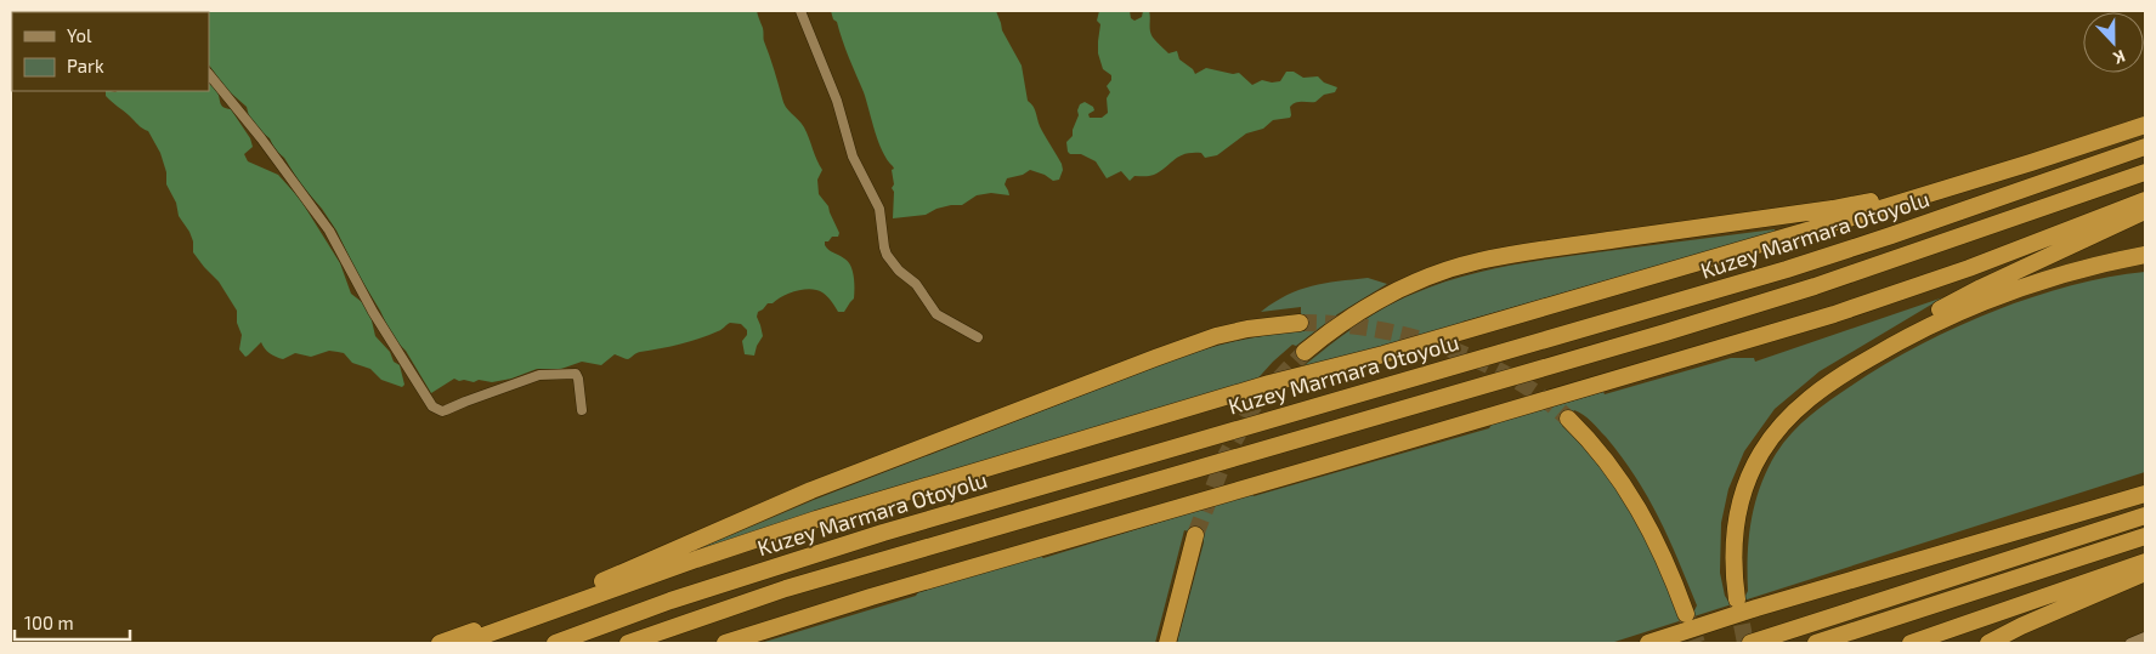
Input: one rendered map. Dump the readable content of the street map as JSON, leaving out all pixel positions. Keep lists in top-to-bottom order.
{
  "streets": {
    "highway": ["Kuzey Marmara Otoyolu"]
  },
  "legend": ["Yol", "Park"],
  "scale_bar": "100 m",
  "north": "bottom"
}
